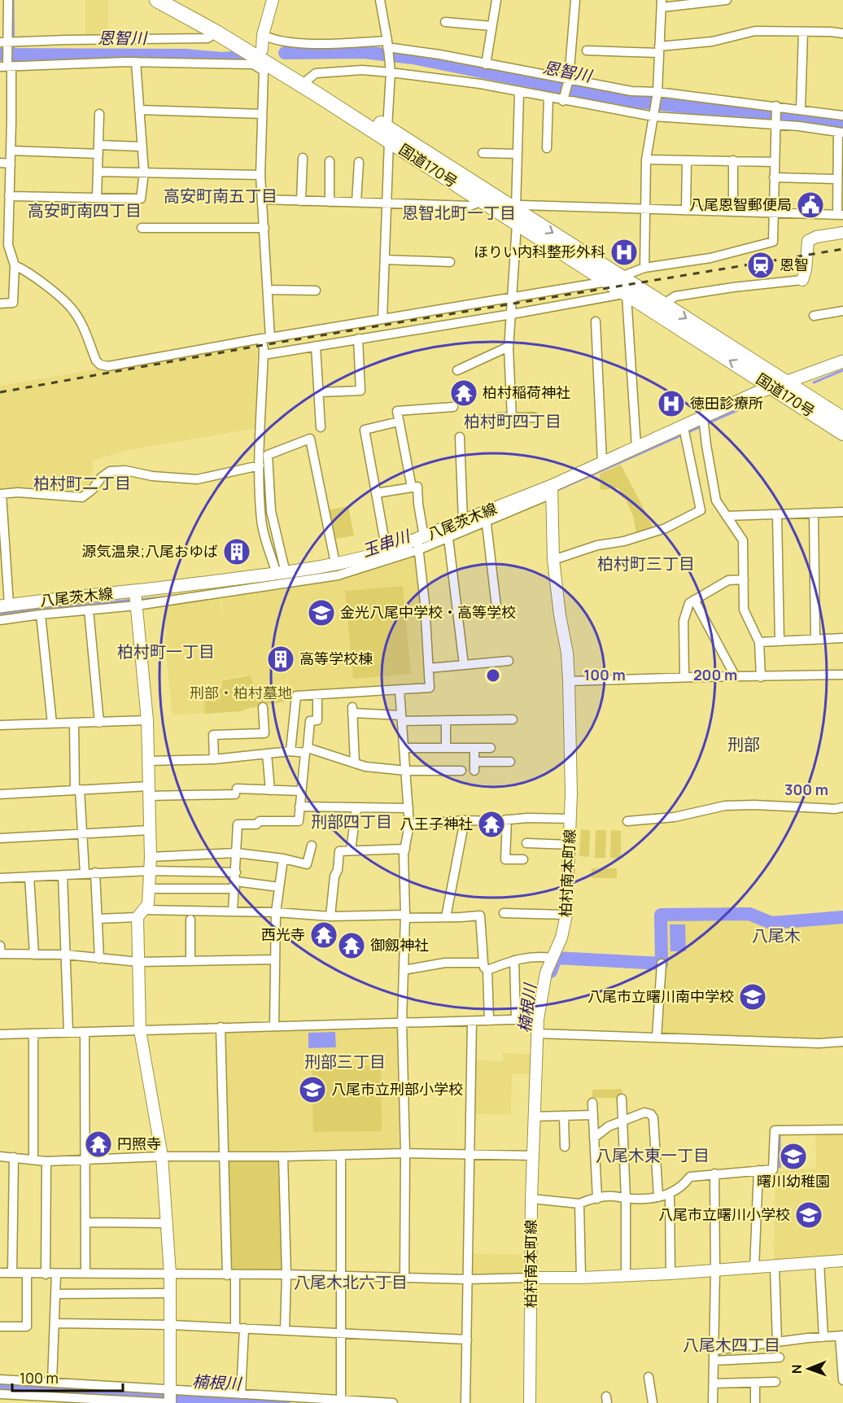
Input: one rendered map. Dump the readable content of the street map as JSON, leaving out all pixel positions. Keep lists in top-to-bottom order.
{
  "streets": {
    "highway": ["国道170号"],
    "main road": ["八尾茨木線"],
    "street": ["柏村南本町線"]
  },
  "crossings": [
    ["国道170号", "八尾茨木線"],
    ["八尾茨木線", "柏村南本町線"]
  ],
  "districts": [
    "高安町南五丁目",
    "高安町南四丁目",
    "恩智北町一丁目",
    "柏村町四丁目",
    "柏村町二丁目",
    "柏村町三丁目",
    "柏村町一丁目",
    "刑部",
    "刑部四丁目",
    "八尾木",
    "刑部三丁目",
    "八尾木東一丁目",
    "八尾木北六丁目",
    "八尾木四丁目"
  ],
  "water": ["恩智川", "玉串川", "楠根川"],
  "parks": ["刑部・柏村墓地"],
  "places": {
    "public building": ["八尾恩智郵便局"],
    "hospital": ["ほりい内科整形外科", "徳田診療所"],
    "station": ["恩智"],
    "temple": [
      "柏村稲荷神社",
      "八王子神社",
      "西光寺",
      "御劔神社",
      "円照寺"
    ],
    "building": ["源気温泉;八尾おゆば", "高等学校棟"],
    "school or university": [
      "金光八尾中学校・高等学校",
      "八尾市立曙川南中学校",
      "八尾市立刑部小学校",
      "曙川幼稚園",
      "八尾市立曙川小学校"
    ]
  },
  "scale_bar": "100 m",
  "north": "left",
  "rings": ["100 m", "200 m", "300 m"]
}
